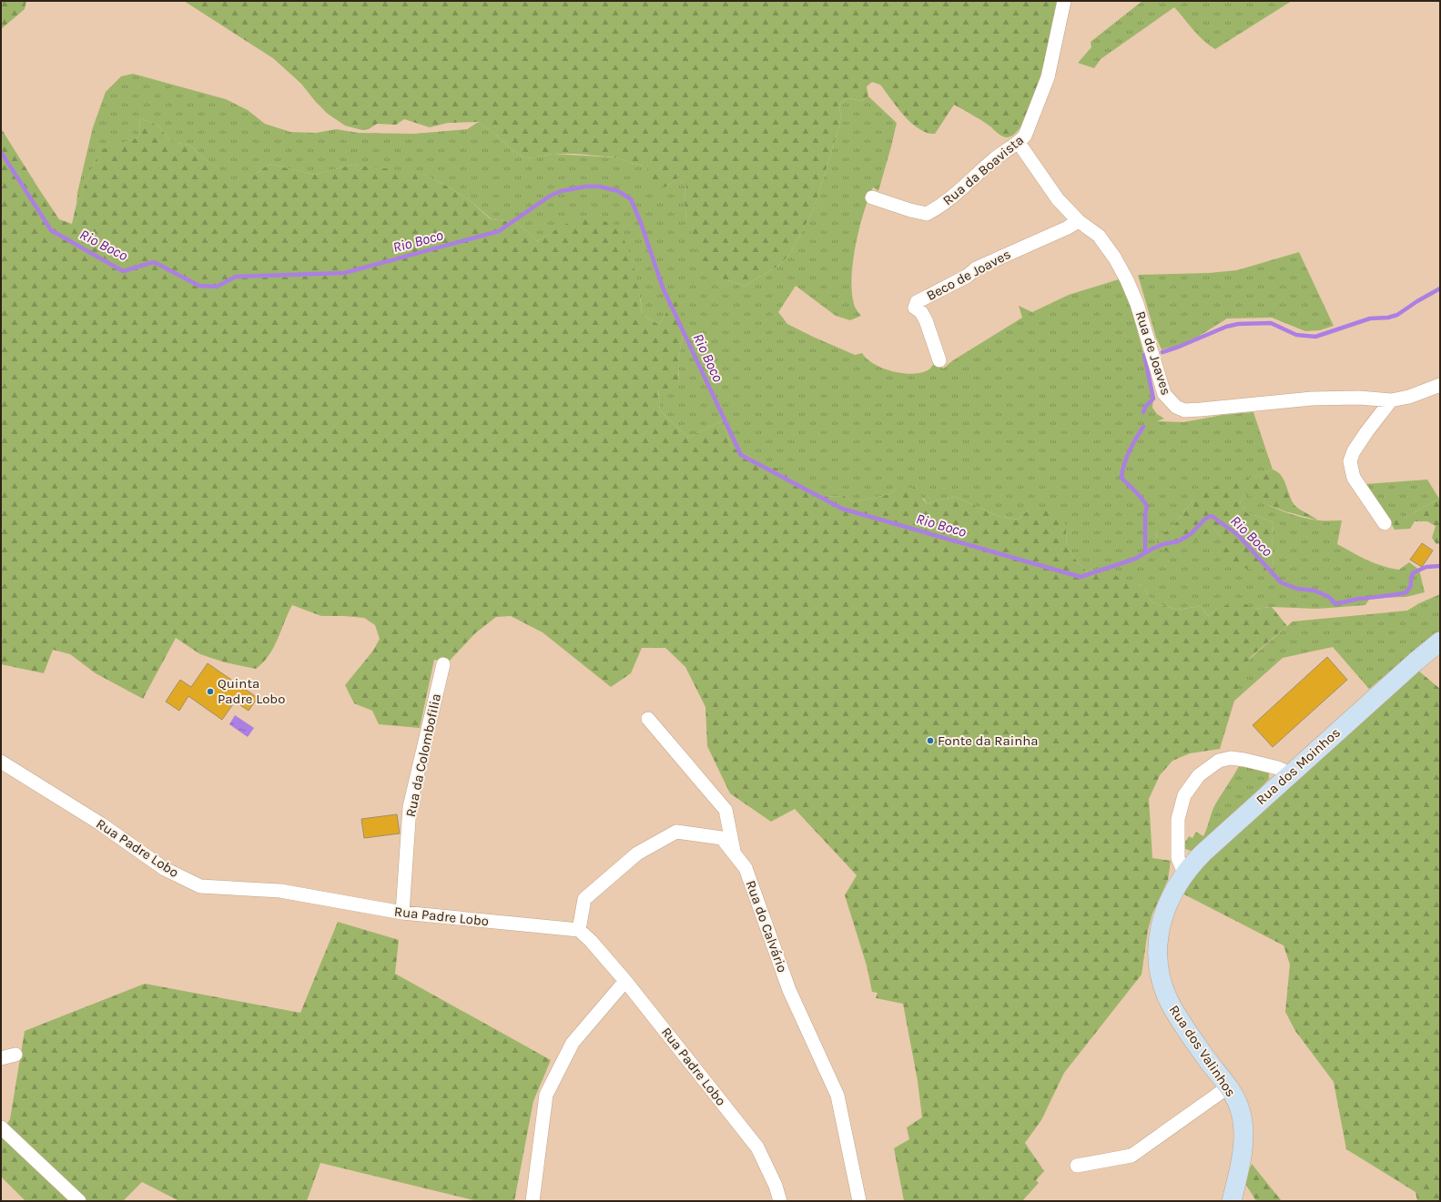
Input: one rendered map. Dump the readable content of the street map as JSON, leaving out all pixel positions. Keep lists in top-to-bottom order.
{
  "streets": {
    "main road": ["Rua dos Moinhos", "Rua dos Valinhos"],
    "street": [
      "Rua da Boavista",
      "Beco de Joaves",
      "Rua de Joaves",
      "Rua da Colombofilia",
      "Rua Padre Lobo",
      "Rua do Calvário"
    ]
  },
  "crossings": [
    ["Rua da Boavista", "Rua de Joaves"],
    ["Beco de Joaves", "Rua de Joaves"],
    ["Rua da Colombofilia", "Rua Padre Lobo"],
    ["Rua dos Moinhos", "Rua dos Valinhos"],
    ["Rua Padre Lobo", "Rua do Calvário"]
  ],
  "water": ["Rio Boco"],
  "places": ["Quinta Padre Lobo", "Fonte da Rainha"]
}
